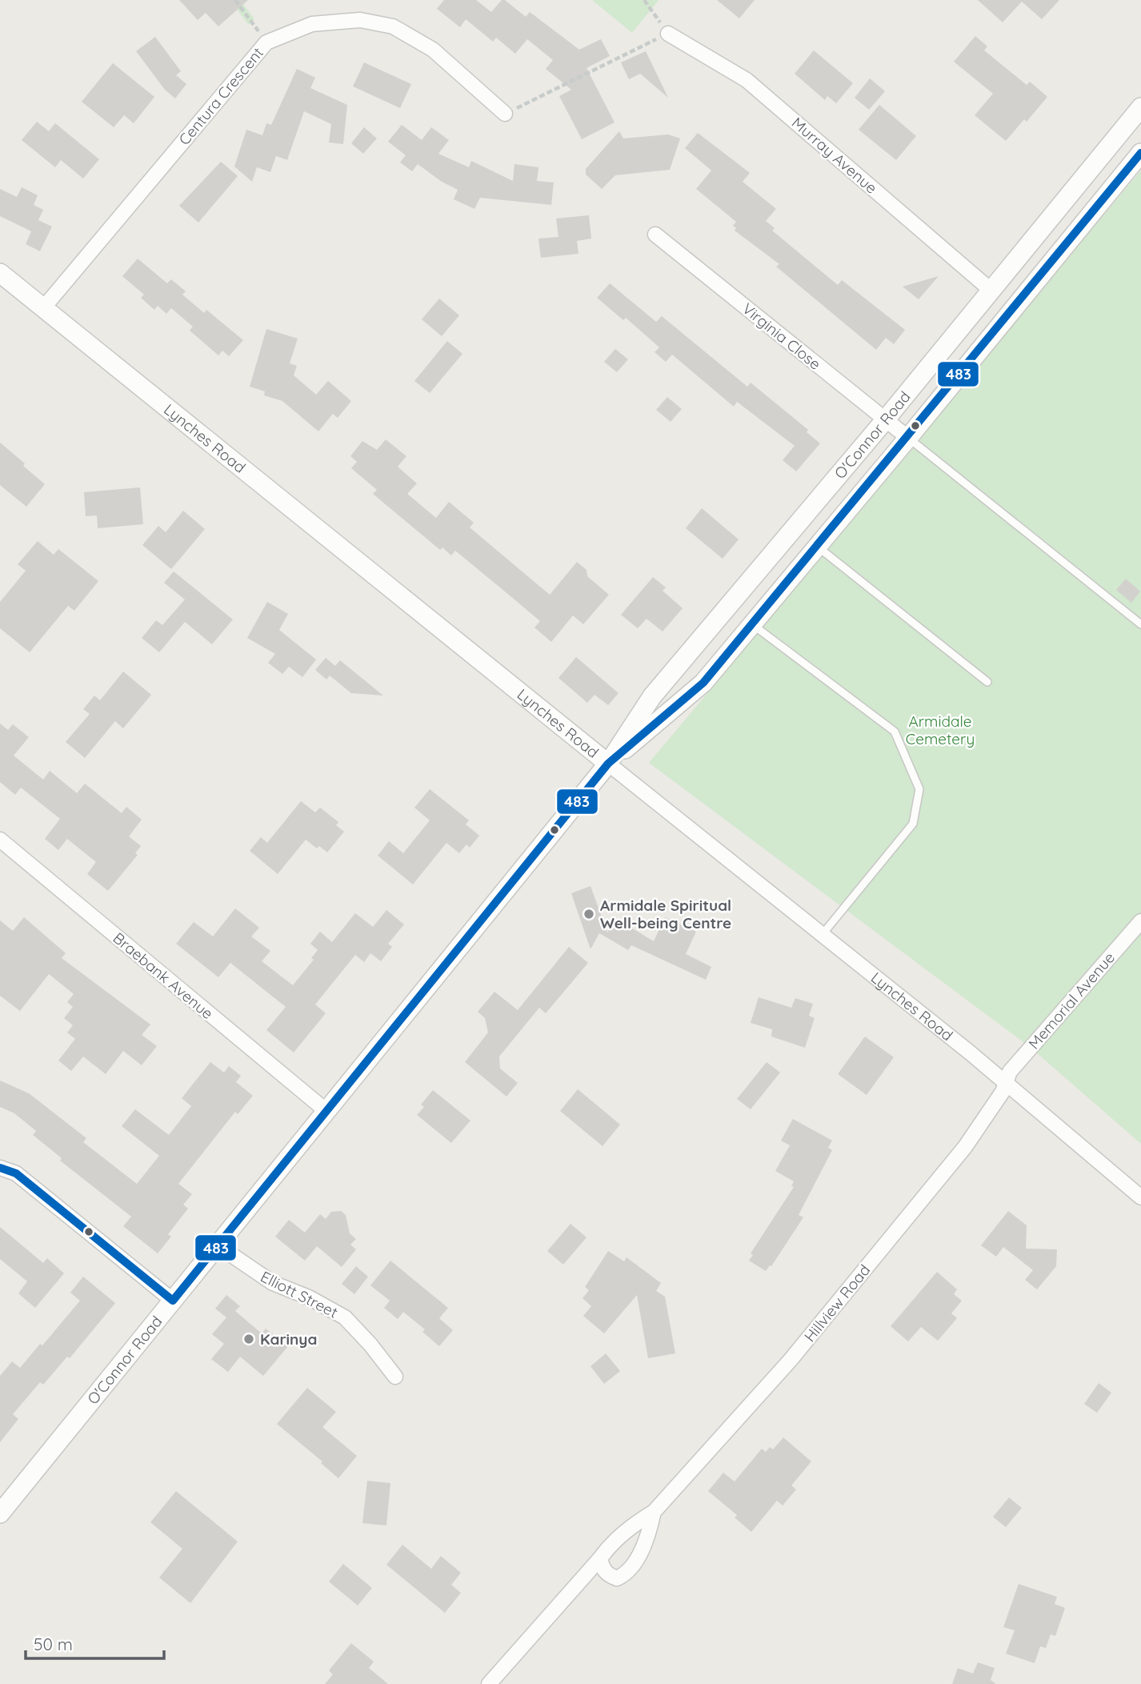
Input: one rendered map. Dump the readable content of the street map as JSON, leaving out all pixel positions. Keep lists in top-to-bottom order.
{
  "streets": {
    "street": [
      "Centura Crescent",
      "Murray Avenue",
      "Virginia Close",
      "O'Connor Road",
      "Lynches Road",
      "Braebank Avenue",
      "Memorial Avenue",
      "Elliott Street",
      "Hillview Road"
    ]
  },
  "crossings": [
    ["Centura Crescent", "Lynches Road"],
    ["Murray Avenue", "O'Connor Road"],
    ["Virginia Close", "O'Connor Road"],
    ["O'Connor Road", "Lynches Road"],
    ["O'Connor Road", "Braebank Avenue"],
    ["O'Connor Road", "Elliott Street"],
    ["Lynches Road", "Memorial Avenue"],
    ["Lynches Road", "Hillview Road"],
    ["Memorial Avenue", "Hillview Road"]
  ],
  "parks": ["Armidale Cemetery"],
  "places": ["Armidale Spiritual Well-being Centre", "Karinya"],
  "lines": ["transit line 483"],
  "scale_bar": "50 m"
}
